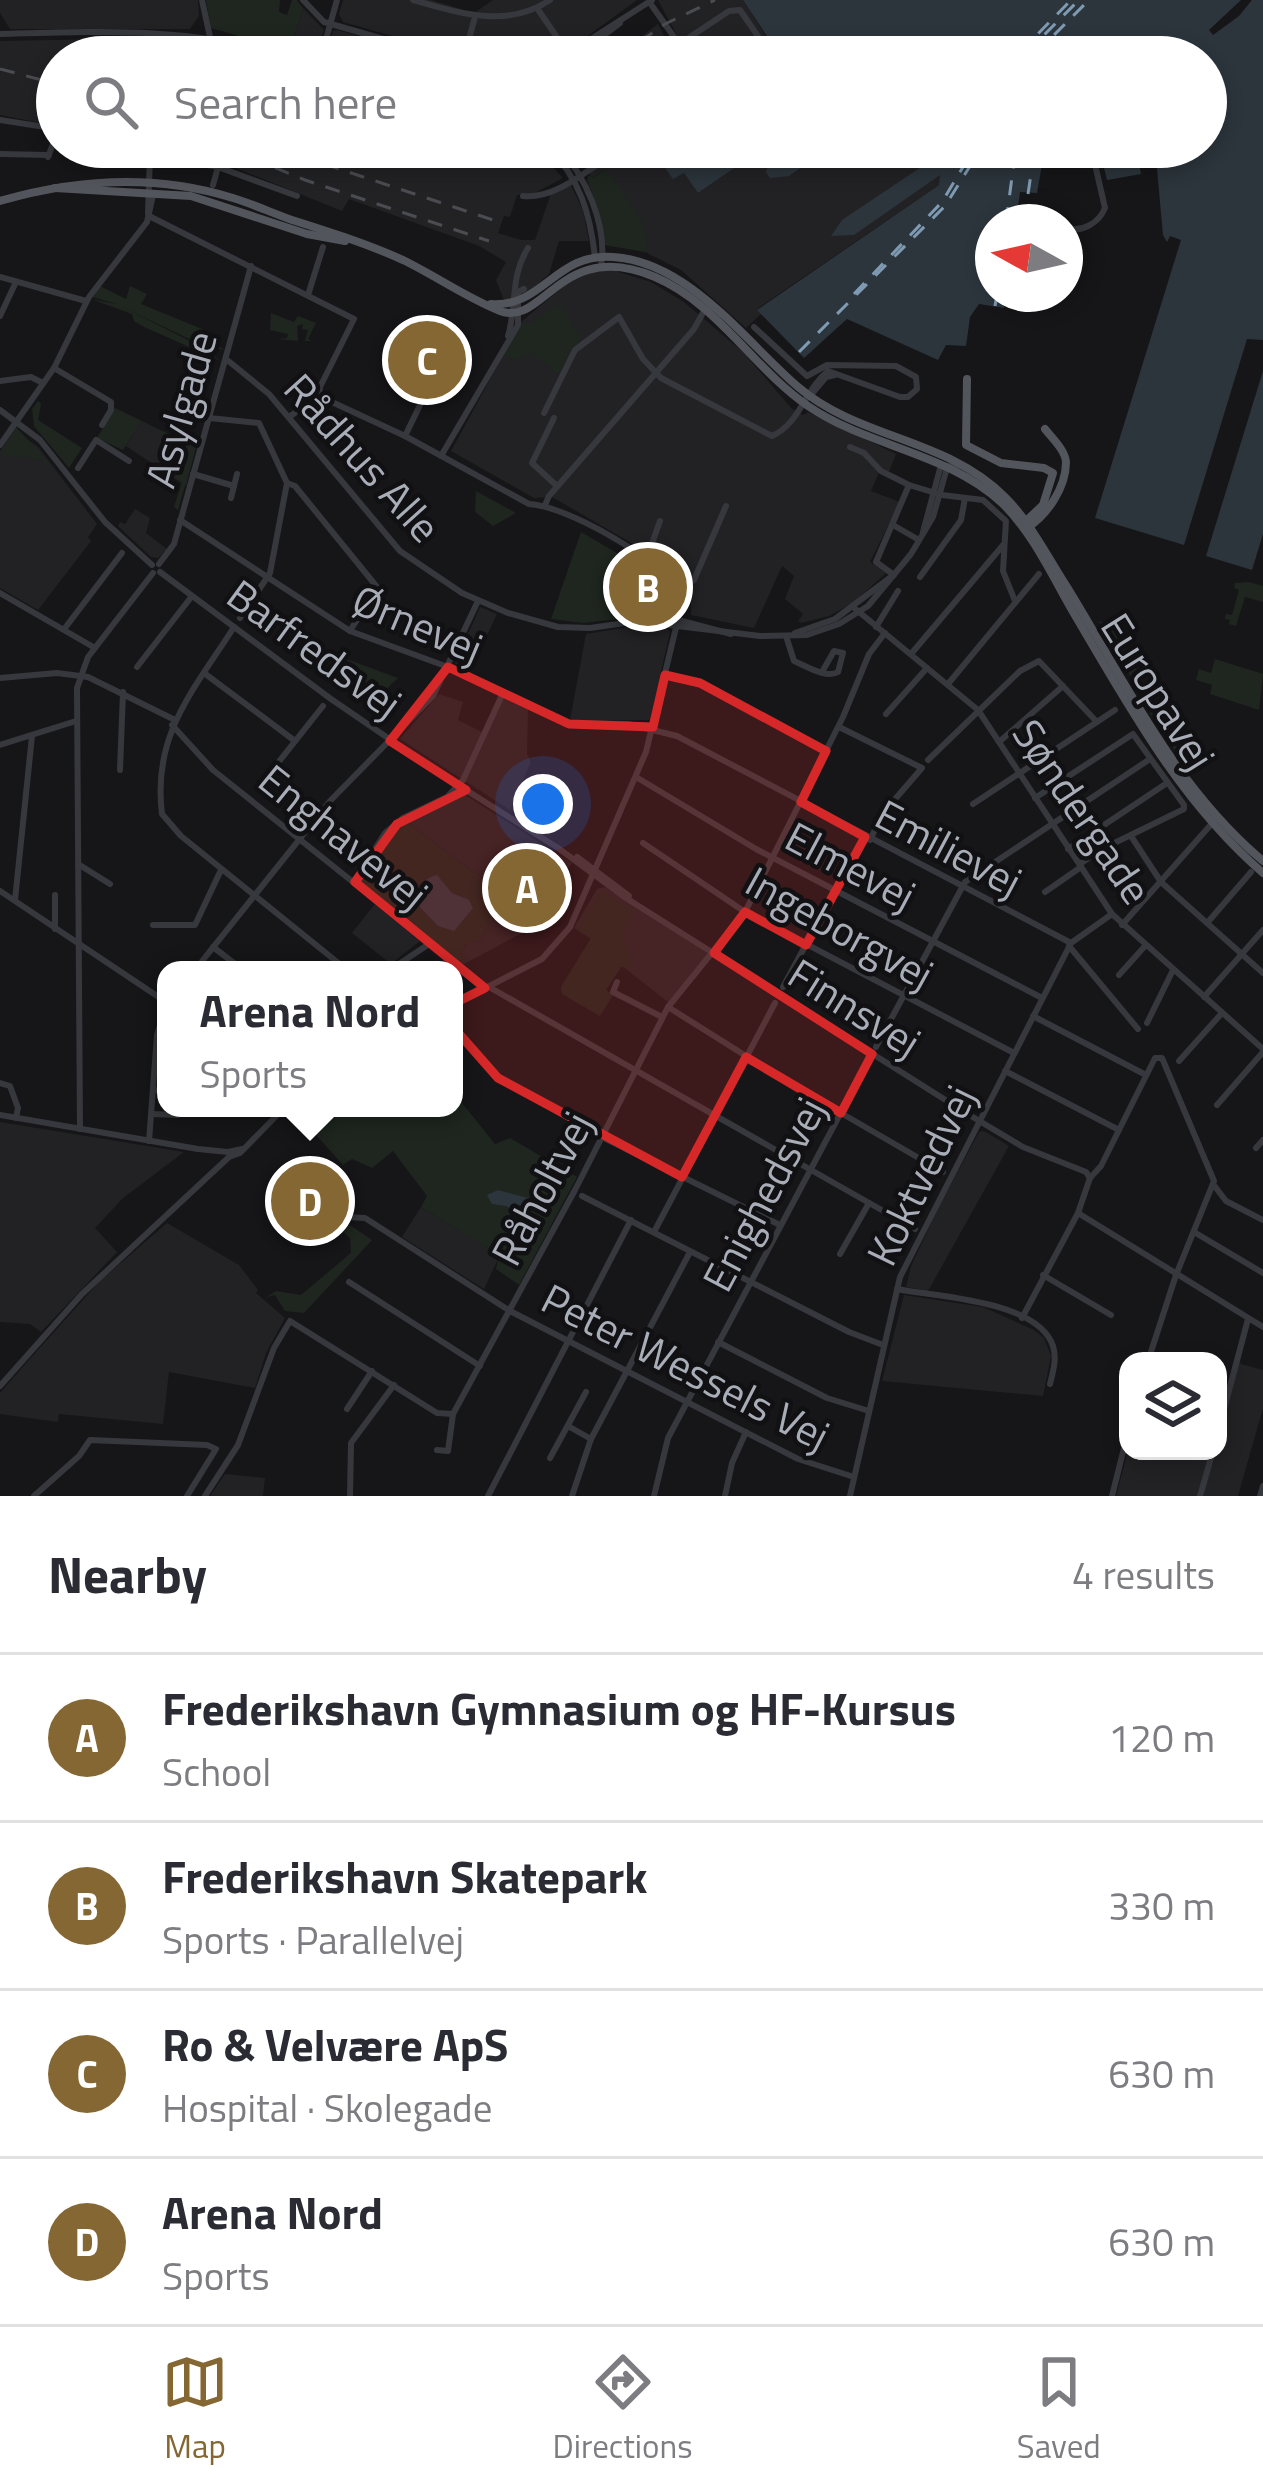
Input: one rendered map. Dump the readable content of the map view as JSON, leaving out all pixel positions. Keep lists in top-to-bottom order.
{
  "streets": {
    "main road": ["Europavej"],
    "street": [
      "Asylgade",
      "Rådhus Alle",
      "Ørnevej",
      "Barfredsvej",
      "Søndergade",
      "Enghavevej",
      "Emilievej",
      "Elmevej",
      "Ingeborgvej",
      "Finnsvej",
      "Koktvedvej",
      "Råholtvej",
      "Enighedsvej",
      "Peter Wessels Vej"
    ]
  },
  "crossings": [
    ["Asylgade", "Rådhus Alle"],
    ["Asylgade", "Ørnevej"],
    ["Asylgade", "Barfredsvej"],
    ["Asylgade", "Enghavevej"],
    ["Rådhus Alle", "Søndergade"],
    ["Ørnevej", "Emilievej"],
    ["Ørnevej", "Råholtvej"],
    ["Barfredsvej", "Finnsvej"],
    ["Barfredsvej", "Råholtvej"],
    ["Søndergade", "Koktvedvej"],
    ["Søndergade", "Råholtvej"],
    ["Enghavevej", "Råholtvej"],
    ["Enghavevej", "Enighedsvej"],
    ["Emilievej", "Koktvedvej"],
    ["Emilievej", "Råholtvej"],
    ["Emilievej", "Enighedsvej"],
    ["Elmevej", "Koktvedvej"],
    ["Elmevej", "Råholtvej"],
    ["Elmevej", "Enighedsvej"],
    ["Ingeborgvej", "Koktvedvej"],
    ["Ingeborgvej", "Råholtvej"],
    ["Ingeborgvej", "Enighedsvej"],
    ["Finnsvej", "Koktvedvej"],
    ["Finnsvej", "Råholtvej"],
    ["Finnsvej", "Enighedsvej"],
    ["Koktvedvej", "Peter Wessels Vej"],
    ["Råholtvej", "Peter Wessels Vej"],
    ["Enighedsvej", "Peter Wessels Vej"]
  ],
  "north": "left",
  "page": {
    "search": "Search here",
    "pins": [
      "C",
      "B",
      "A",
      "D"
    ],
    "popup": ["Arena Nord", "Sports"],
    "heading": ["Nearby", "4 results"],
    "list": [
      {
        "mark": "A",
        "name": "Frederikshavn Gymnasium og HF-Kursus",
        "note": "School",
        "value": "120 m"
      },
      {
        "mark": "B",
        "name": "Frederikshavn Skatepark",
        "note": "Sports · Parallelvej",
        "value": "330 m"
      },
      {
        "mark": "C",
        "name": "Ro & Velvære ApS",
        "note": "Hospital · Skolegade",
        "value": "630 m"
      },
      {
        "mark": "D",
        "name": "Arena Nord",
        "note": "Sports",
        "value": "630 m"
      }
    ],
    "nav": ["Map", "Directions", "Saved"]
  }
}
